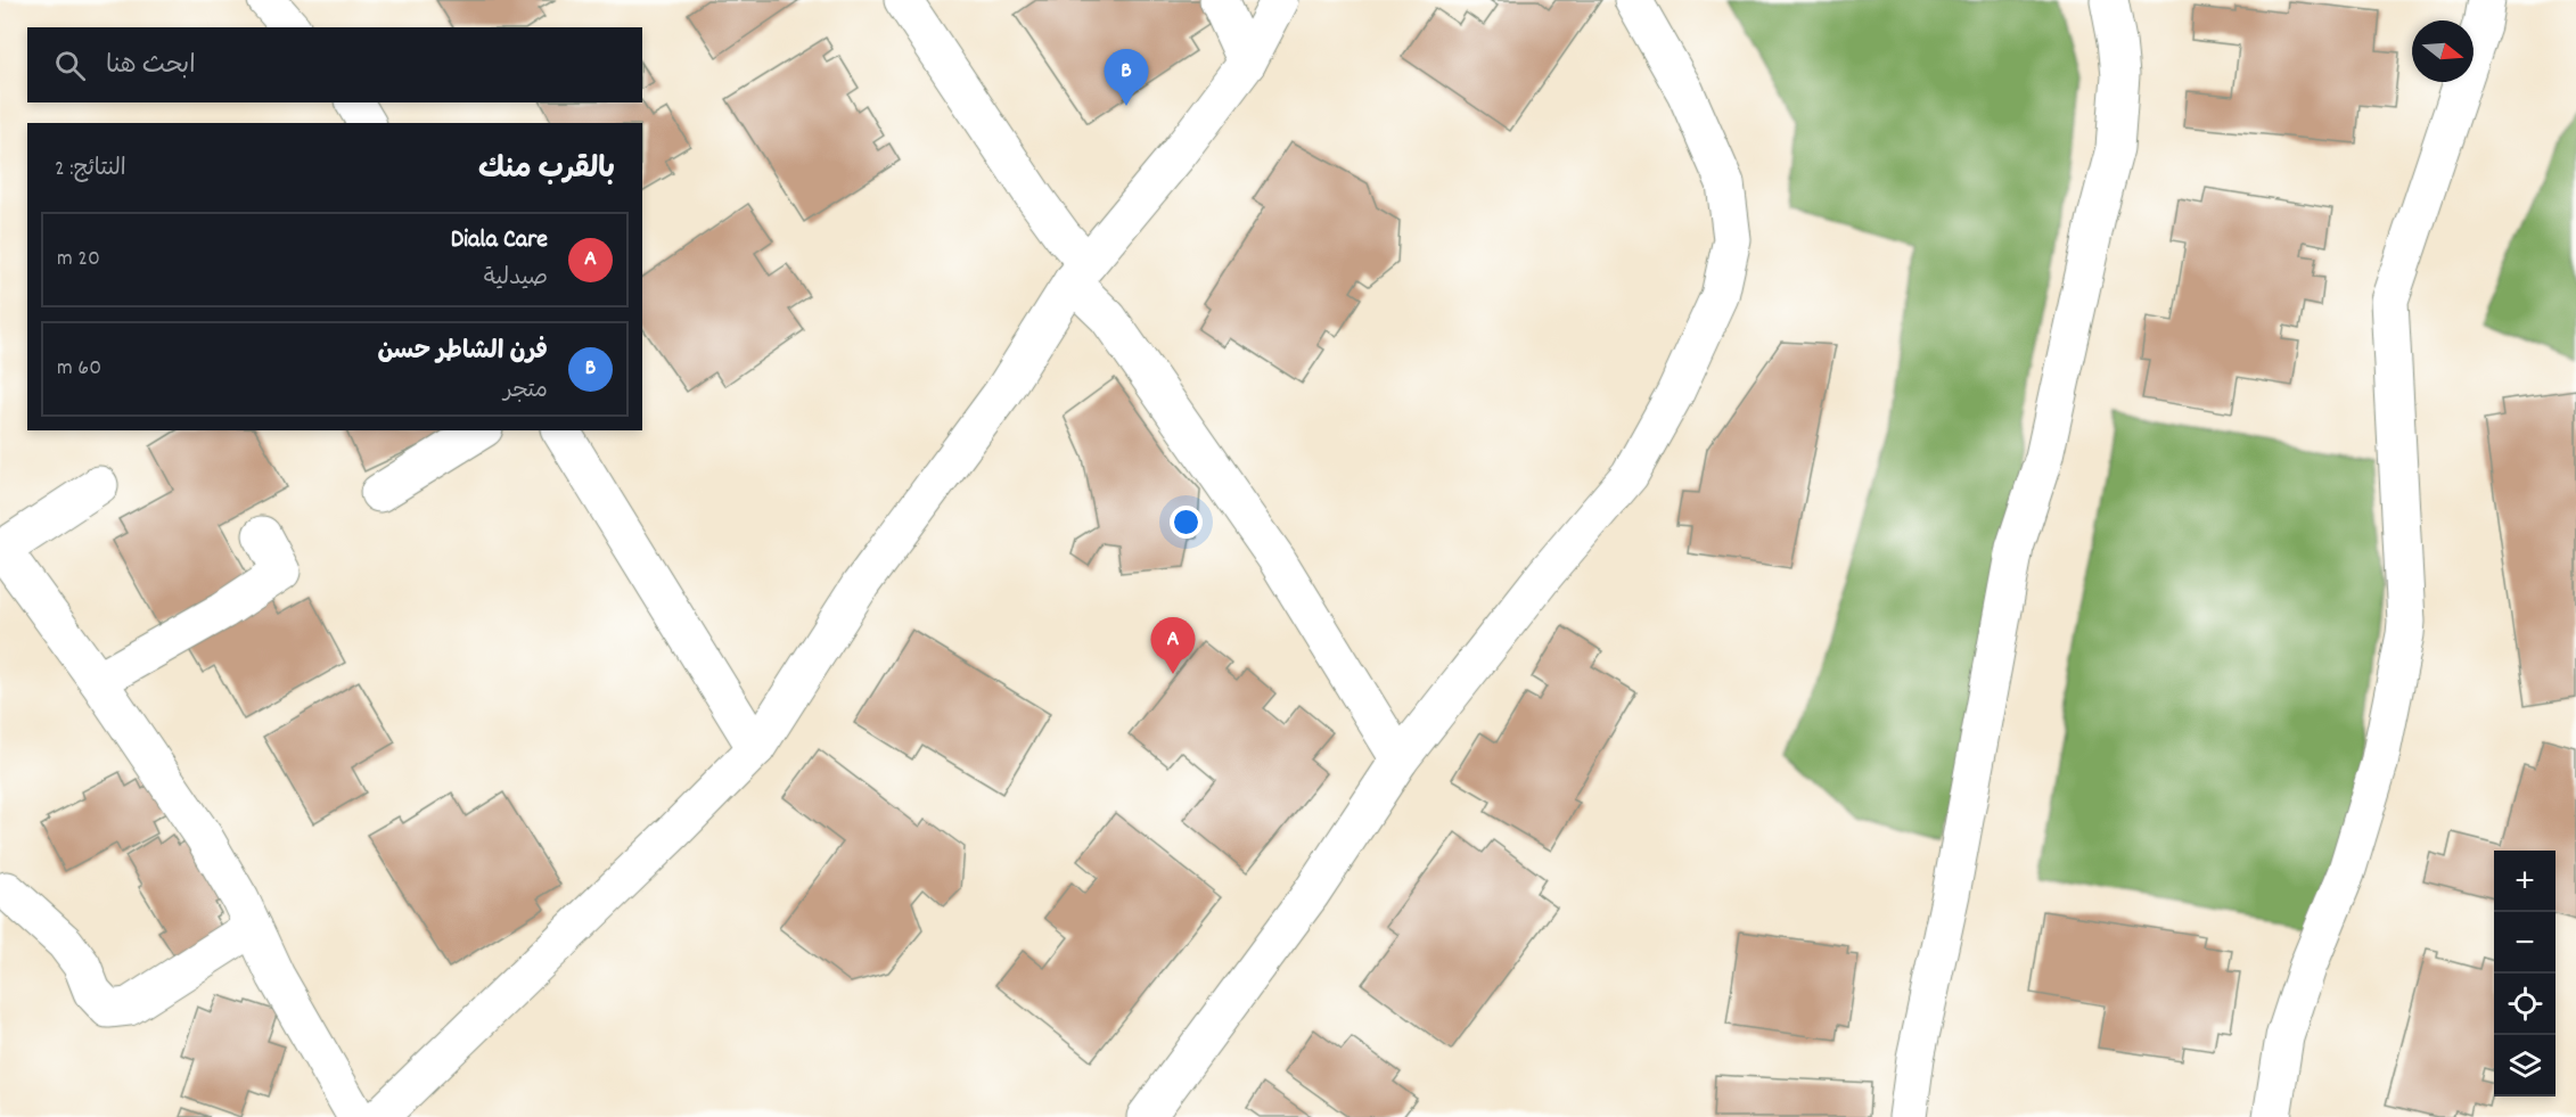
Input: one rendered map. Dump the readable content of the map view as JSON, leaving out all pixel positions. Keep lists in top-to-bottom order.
{
  "north": "right",
  "page": {
    "search": "ابحث هنا",
    "pins": ["B", "A"],
    "heading": ["بالقرب منك", "النتائج: 2"],
    "list": [
      {
        "mark": "A",
        "name": "Diala Care",
        "note": "صيدلية",
        "value": "20 m"
      },
      {
        "mark": "B",
        "name": "فرن الشاطر حسن",
        "note": "متجر",
        "value": "60 m"
      }
    ],
    "map_buttons": ["+", "−"]
  }
}
